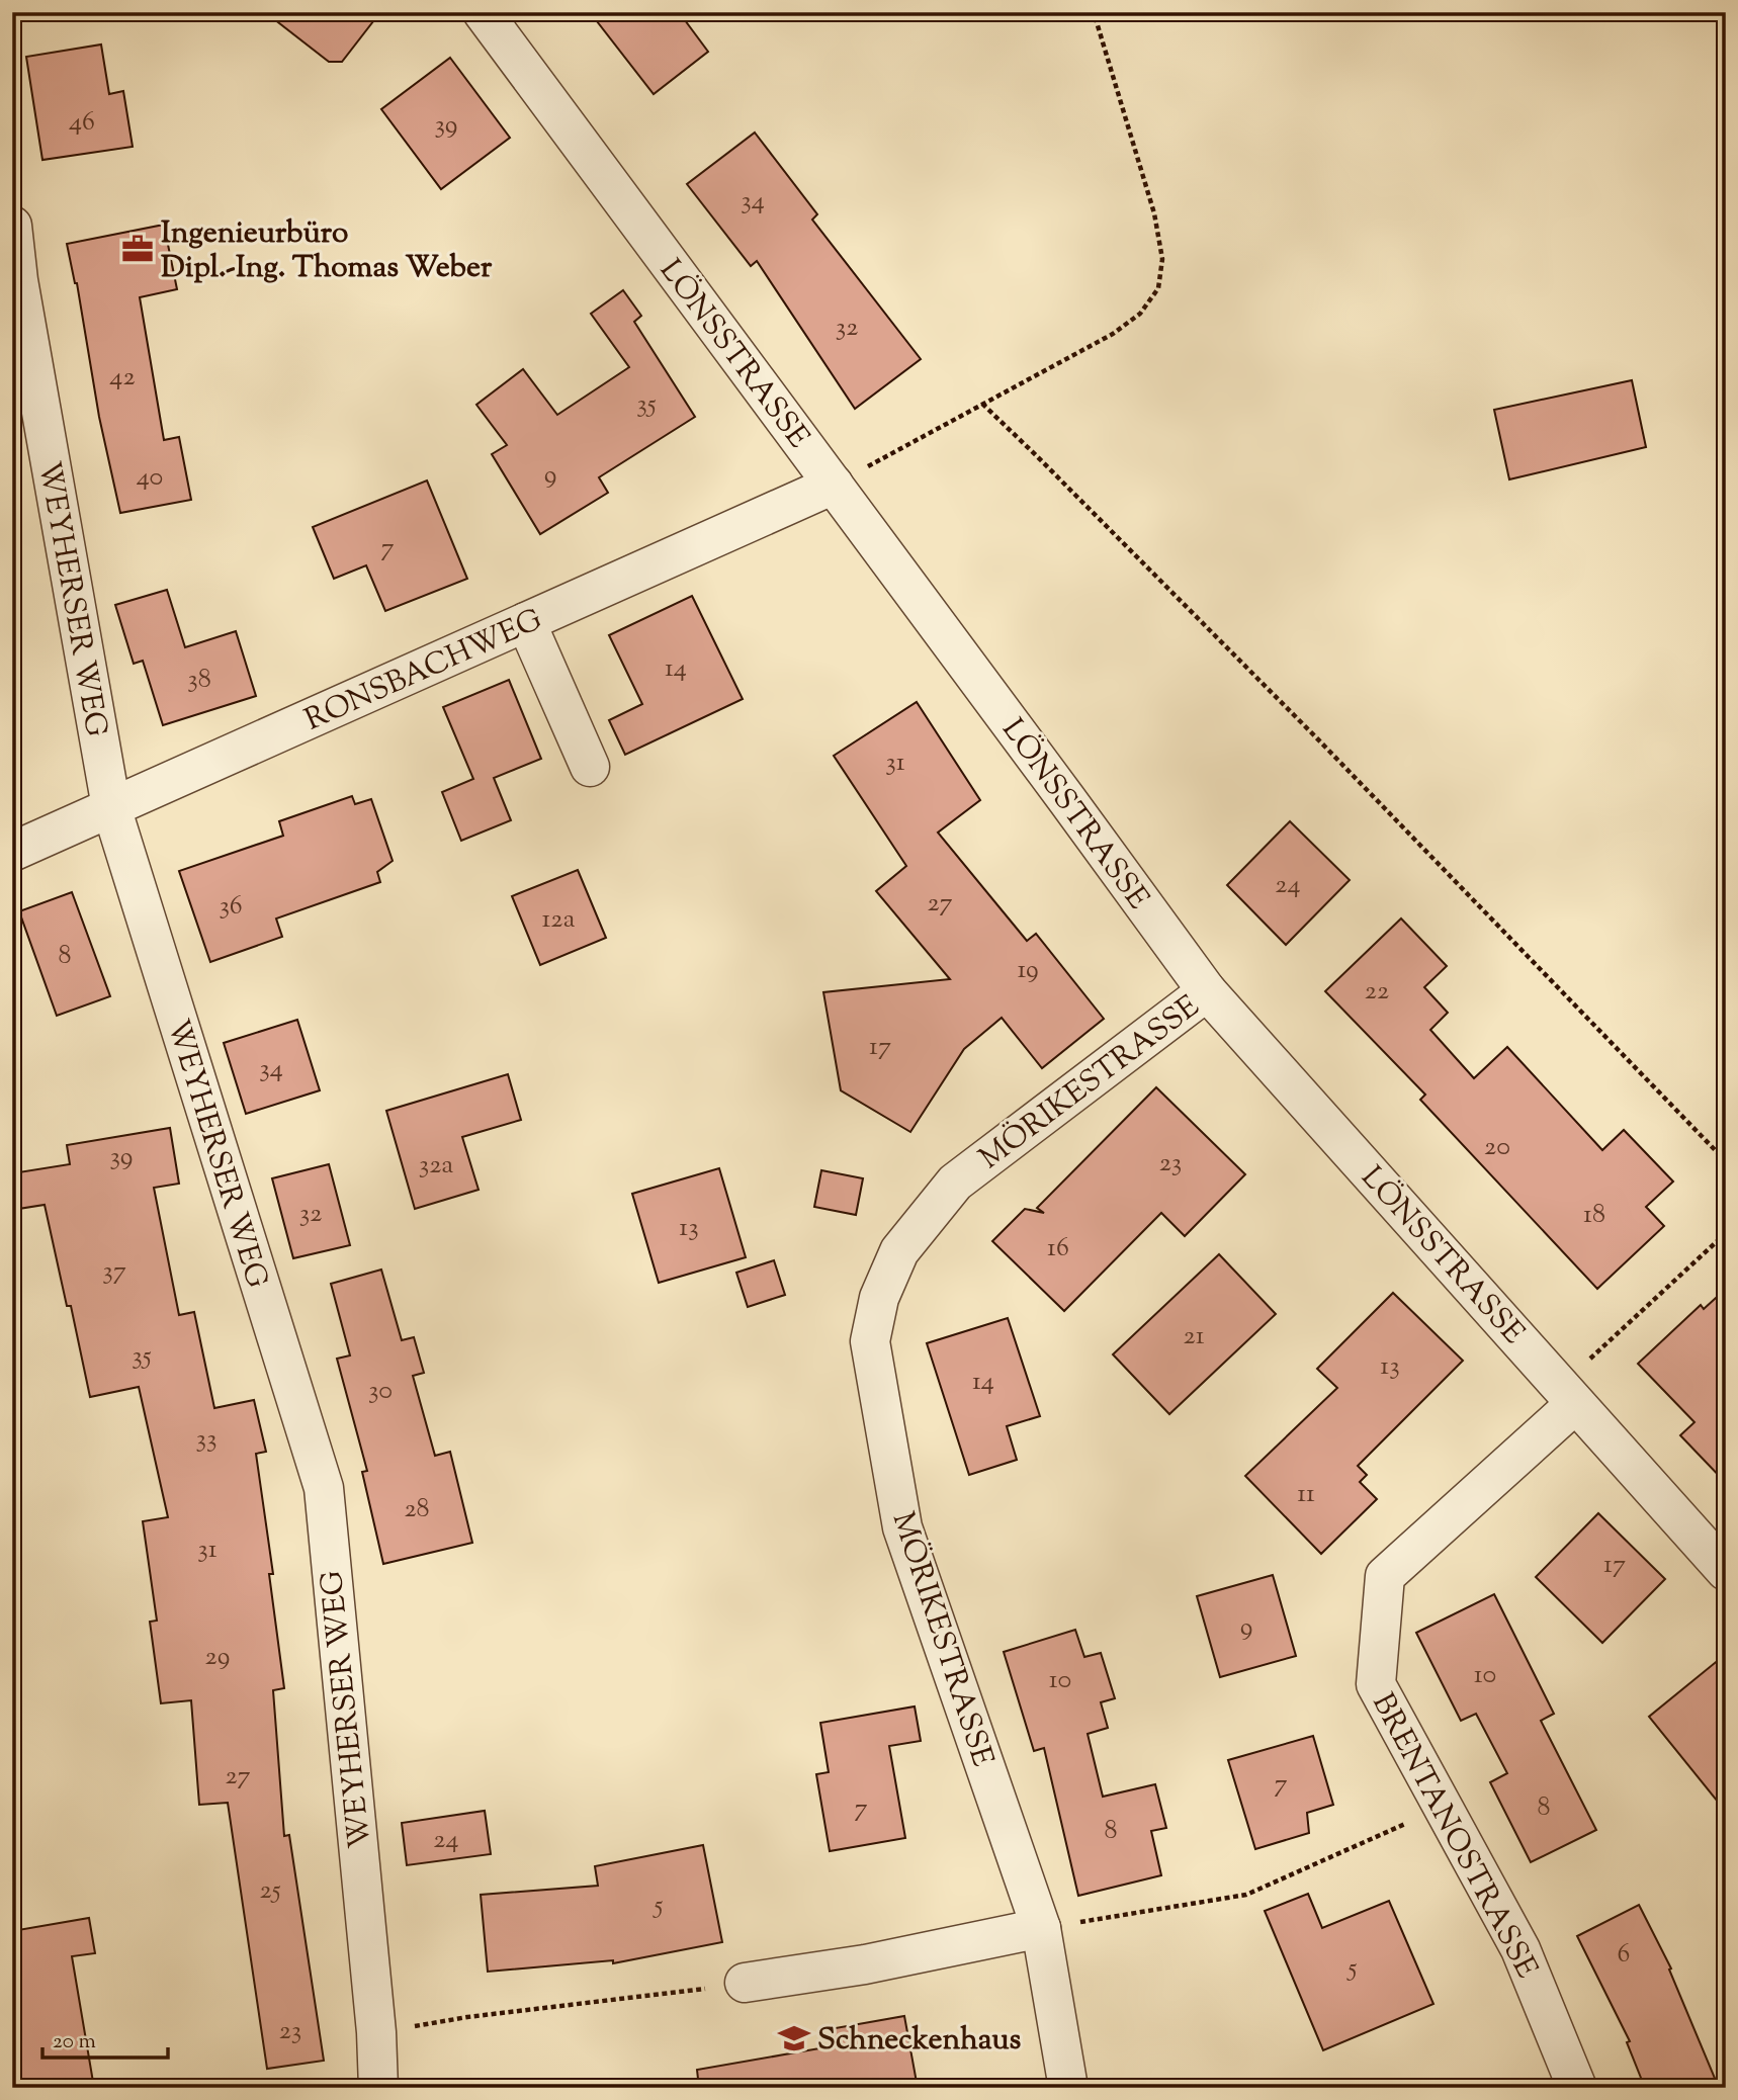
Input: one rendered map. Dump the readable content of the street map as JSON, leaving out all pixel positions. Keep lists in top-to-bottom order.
{
  "streets": {
    "street": [
      "LÖNSSTRASSE",
      "WEYHERSER WEG",
      "RONSBACHWEG",
      "MÖRIKESTRASSE",
      "BRENTANOSTRASSE"
    ]
  },
  "crossings": [
    ["LÖNSSTRASSE", "RONSBACHWEG"],
    ["LÖNSSTRASSE", "MÖRIKESTRASSE"],
    ["LÖNSSTRASSE", "BRENTANOSTRASSE"],
    ["WEYHERSER WEG", "RONSBACHWEG"]
  ],
  "places": {
    "office": ["Ingenieurbüro Dipl.-Ing. Thomas Weber"],
    "school or university": ["Schneckenhaus"]
  },
  "house_numbers": [
    "46",
    "39",
    "34",
    "32",
    "42",
    "35",
    "9",
    "40",
    "7",
    "14",
    "38",
    "31",
    "24",
    "27",
    "36",
    "12a",
    "8",
    "19",
    "22",
    "17",
    "34",
    "20",
    "39",
    "23",
    "32a",
    "32",
    "18",
    "13",
    "16",
    "37",
    "21",
    "35",
    "13",
    "14",
    "30",
    "33",
    "11",
    "28",
    "31",
    "17",
    "9",
    "29",
    "10",
    "10",
    "27",
    "7",
    "8",
    "7",
    "8",
    "24",
    "25",
    "5",
    "6",
    "5",
    "23"
  ],
  "scale_bar": "20 m"
}
